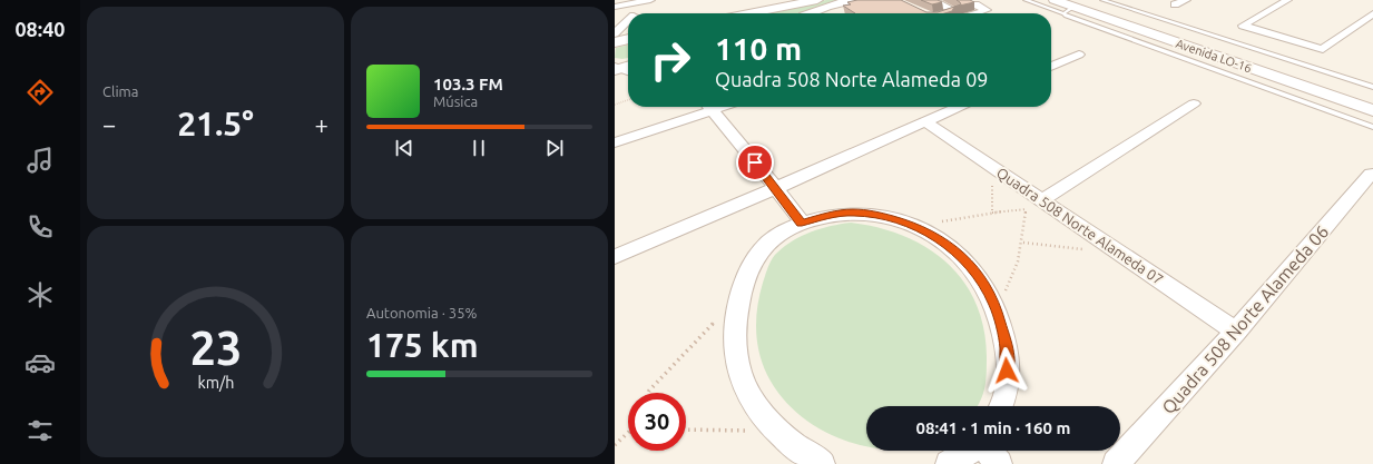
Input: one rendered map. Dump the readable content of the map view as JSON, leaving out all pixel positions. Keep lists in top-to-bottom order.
{
  "streets": {
    "street": ["Avenida LO-16", "Quadra 508 Norte Alameda 07", "Quadra 508 Norte Alameda 06"]
  },
  "crossings": [
    ["Quadra 508 Norte Alameda 07", "Quadra 508 Norte Alameda 06"]
  ],
  "page": {
    "tabs": "08:40",
    "tile": [
      "Clima",
      ["Autonomia · 35%", "175 km"]
    ],
    "turn": ["110 m", "Quadra 508 Norte Alameda 09"],
    "song": ["103.3 FM", "Música"],
    "heat": ["−", "21.5°", "+"],
    "limit": "30",
    "trip": "08:41 · 1 min · 160 m",
    "gauge": ["23", "km/h"]
  }
}
